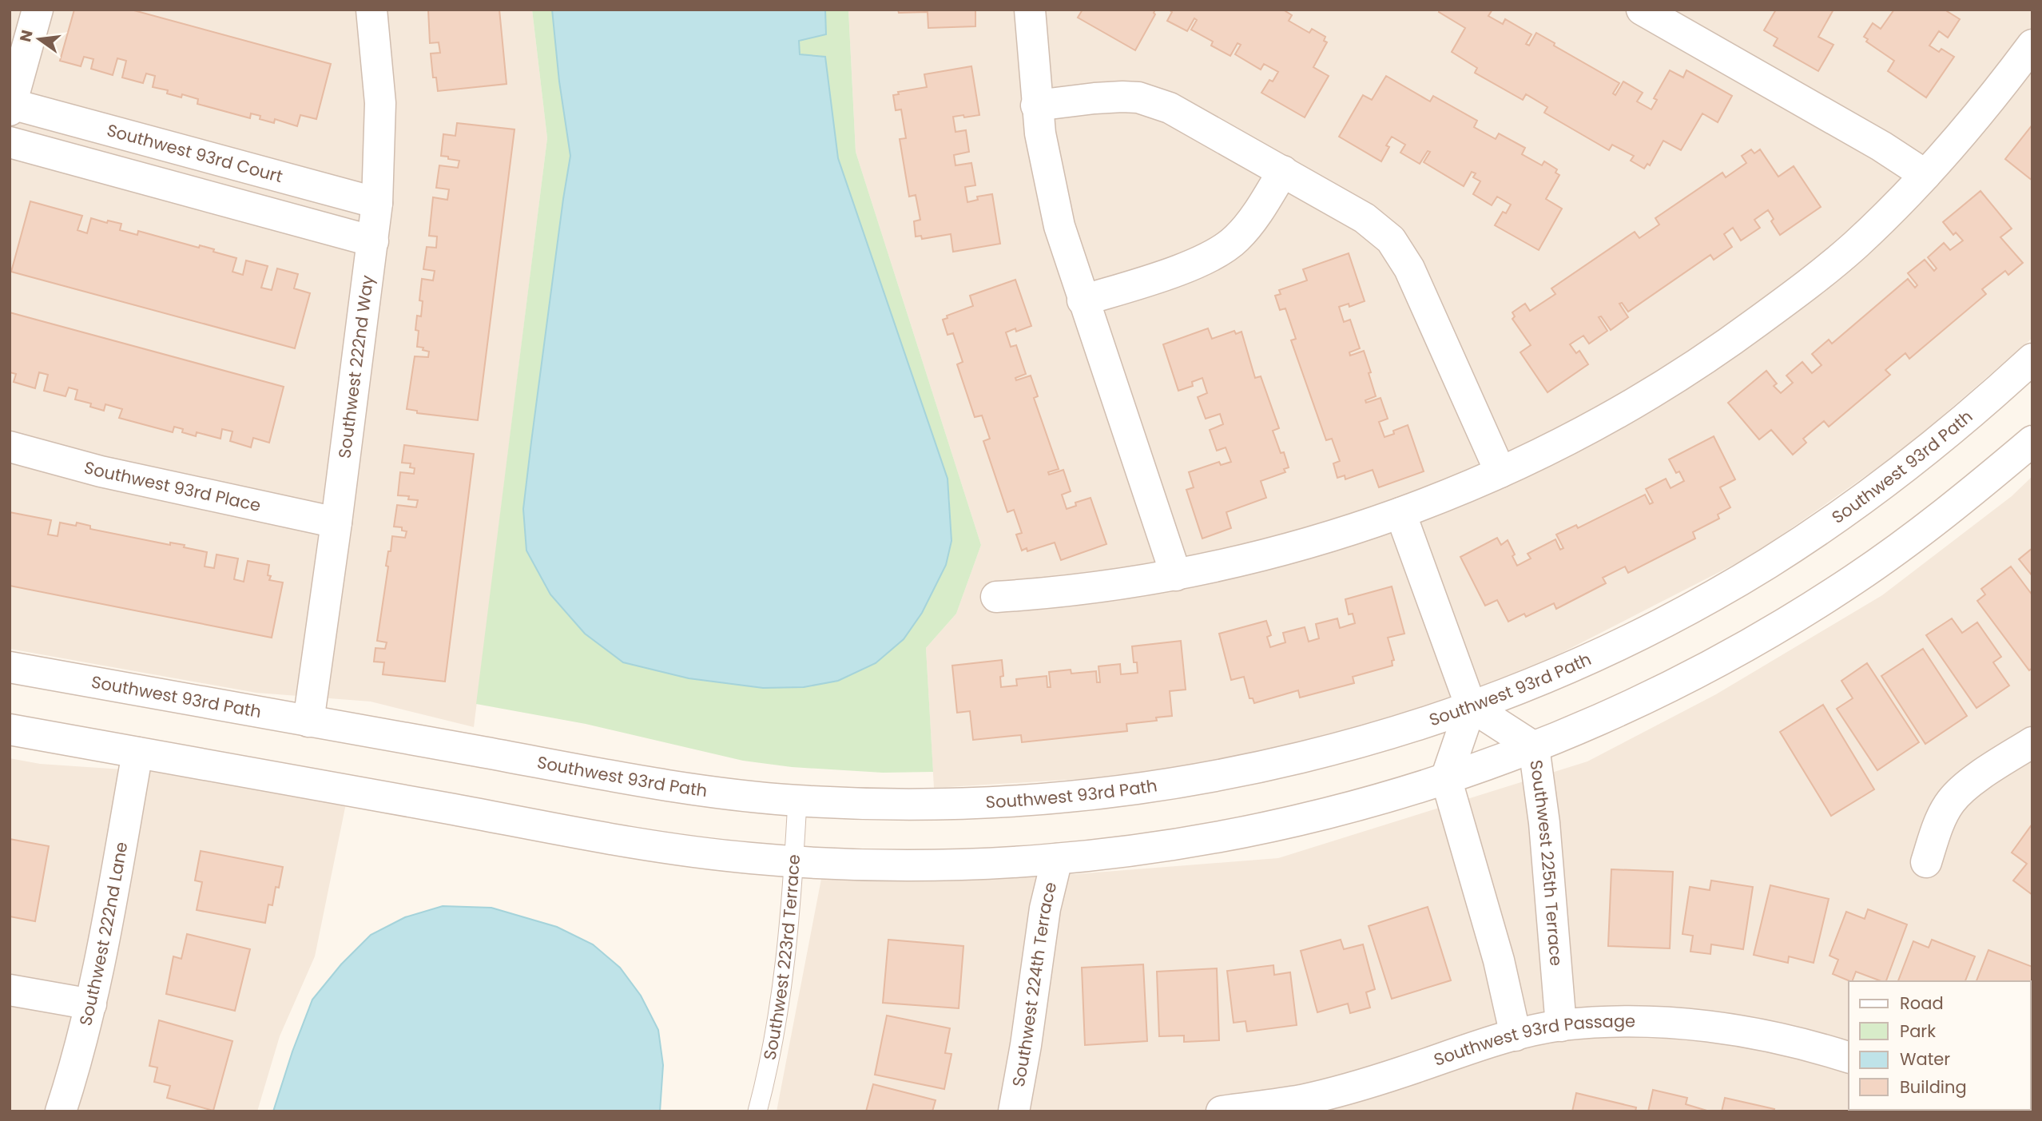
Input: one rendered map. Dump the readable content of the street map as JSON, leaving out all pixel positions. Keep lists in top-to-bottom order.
{
  "streets": {
    "street": [
      "Southwest 93rd Court",
      "Southwest 222nd Way",
      "Southwest 93rd Path",
      "Southwest 93rd Place",
      "Southwest 225th Terrace",
      "Southwest 222nd Lane",
      "Southwest 224th Terrace",
      "Southwest 93rd Passage"
    ],
    "lane": ["Southwest 223rd Terrace"]
  },
  "crossings": [
    ["Southwest 93rd Court", "Southwest 222nd Way"],
    ["Southwest 222nd Way", "Southwest 93rd Path"],
    ["Southwest 222nd Way", "Southwest 93rd Place"],
    ["Southwest 93rd Path", "Southwest 225th Terrace"],
    ["Southwest 93rd Path", "Southwest 223rd Terrace"],
    ["Southwest 225th Terrace", "Southwest 93rd Passage"]
  ],
  "legend": [
    "Road",
    "Park",
    "Water",
    "Building"
  ],
  "north": "left"
}
